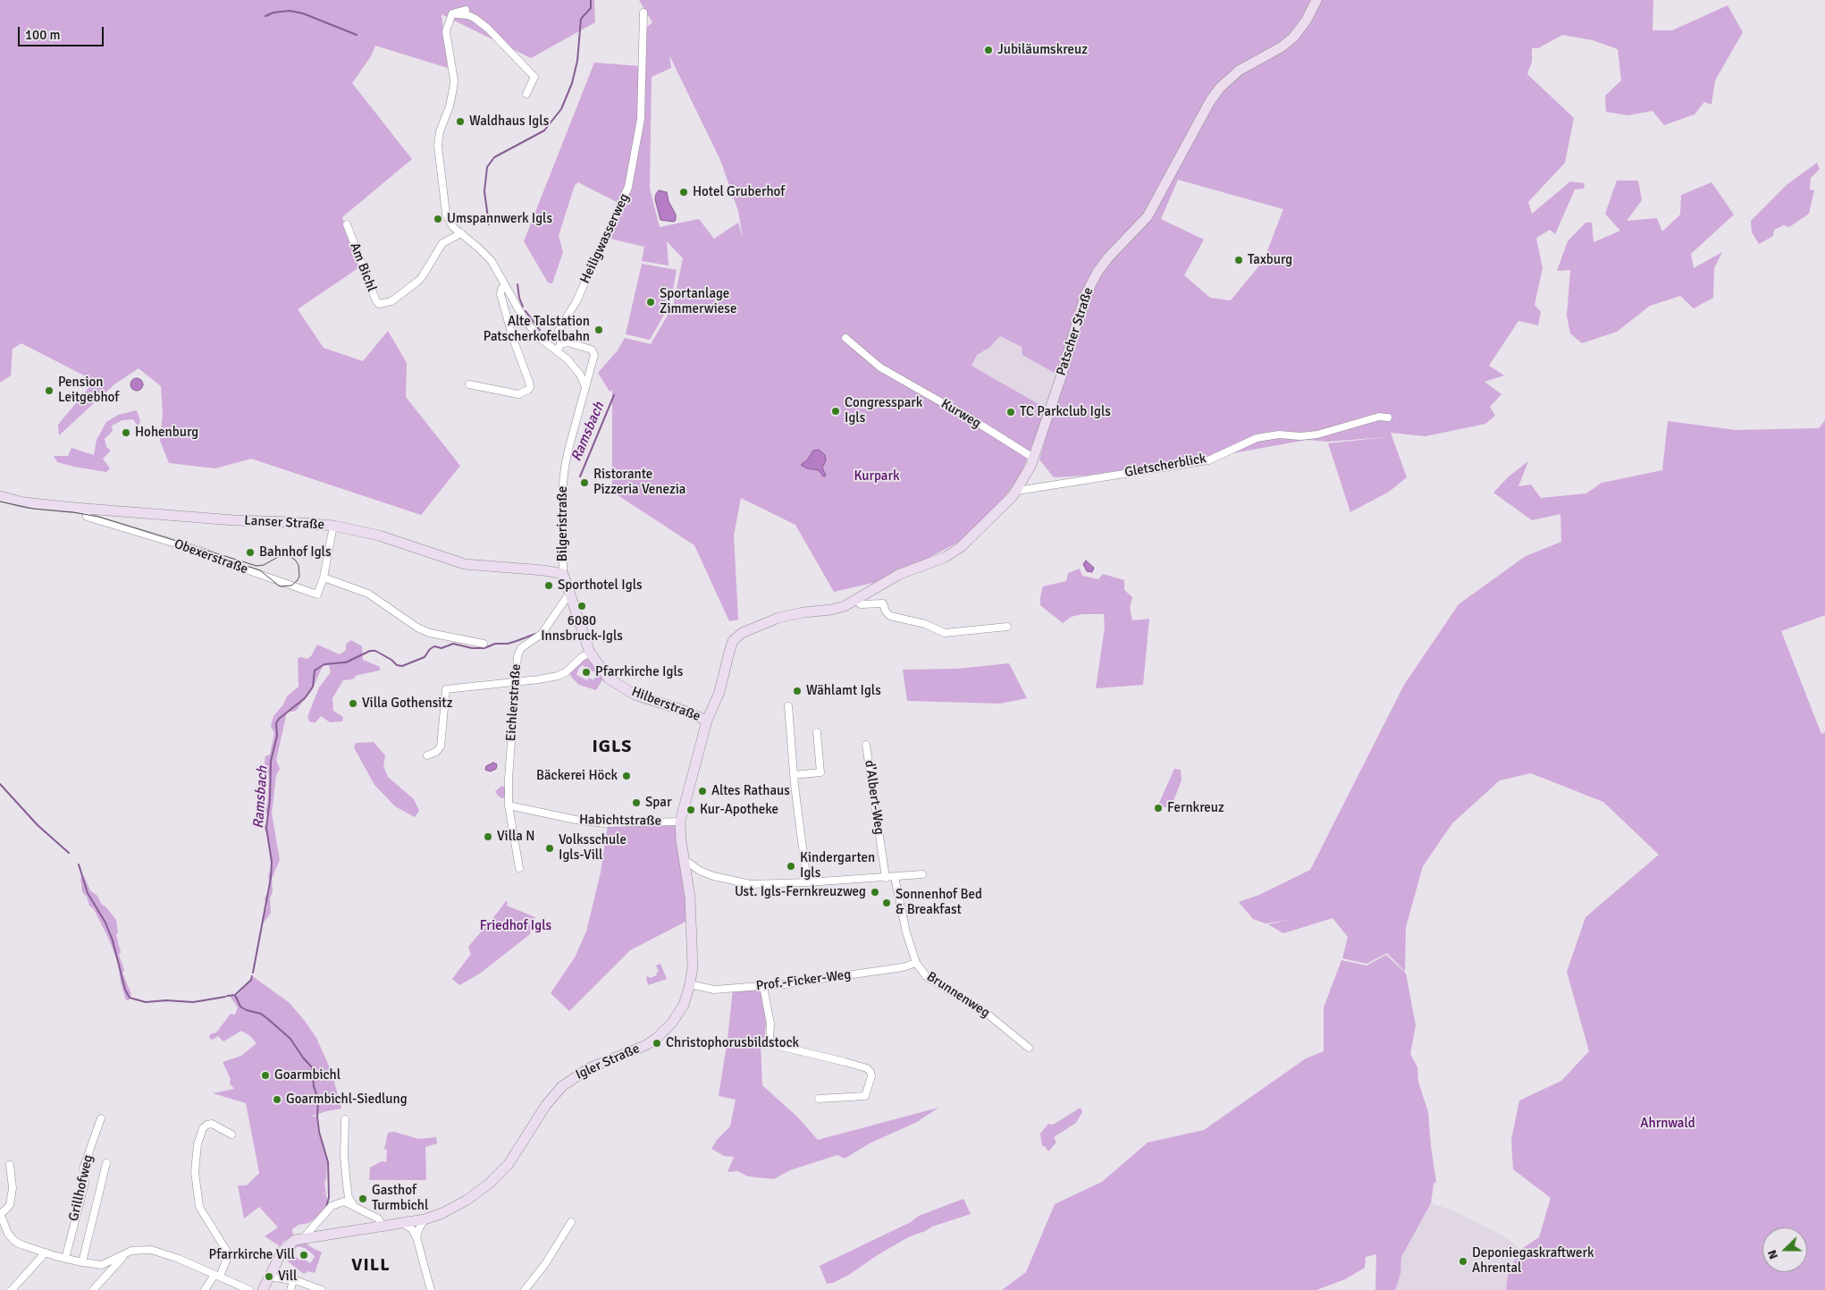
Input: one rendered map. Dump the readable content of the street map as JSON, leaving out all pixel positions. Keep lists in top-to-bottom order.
{
  "streets": {
    "main road": [
      "Patscher Straße",
      "Lanser Straße",
      "Hilberstraße",
      "Igler Straße"
    ],
    "street": [
      "Heiligwasserweg",
      "Am Bichl",
      "Kurweg",
      "Gletscherblick",
      "Bilgeristraße",
      "Obexerstraße",
      "Eichlerstraße",
      "d'Albert-Weg",
      "Habichtstraße",
      "Prof.-Ficker-Weg",
      "Brunnenweg",
      "Grillhofweg"
    ]
  },
  "crossings": [
    ["Heiligwasserweg", "Bilgeristraße"],
    ["Patscher Straße", "Kurweg"],
    ["Patscher Straße", "Gletscherblick"],
    ["Patscher Straße", "Hilberstraße"],
    ["Patscher Straße", "Igler Straße"],
    ["Lanser Straße", "Bilgeristraße"],
    ["Lanser Straße", "Obexerstraße"],
    ["Lanser Straße", "Hilberstraße"],
    ["Bilgeristraße", "Hilberstraße"],
    ["Eichlerstraße", "Hilberstraße"],
    ["Eichlerstraße", "Habichtstraße"],
    ["Hilberstraße", "Igler Straße"],
    ["Habichtstraße", "Igler Straße"],
    ["Prof.-Ficker-Weg", "Brunnenweg"],
    ["Prof.-Ficker-Weg", "Igler Straße"]
  ],
  "districts": ["IGLS", "VILL"],
  "water": ["Ramsbach"],
  "parks": ["Kurpark", "Friedhof Igls", "Ahrnwald"],
  "places": [
    "Jubiläumskreuz",
    "Waldhaus Igls",
    "Hotel Gruberhof",
    "Umspannwerk Igls",
    "Taxburg",
    "Sportanlage Zimmerwiese",
    "Alte Talstation Patscherkofelbahn",
    "Pension Leitgebhof",
    "Congresspark Igls",
    "TC Parkclub Igls",
    "Hohenburg",
    "Ristorante Pizzeria Venezia",
    "Bahnhof Igls",
    "Sporthotel Igls",
    "6080 Innsbruck-Igls",
    "Pfarrkirche Igls",
    "Wählamt Igls",
    "Villa Gothensitz",
    "Bäckerei Höck",
    "Altes Rathaus",
    "Spar",
    "Fernkreuz",
    "Kur-Apotheke",
    "Villa N",
    "Volksschule Igls-Vill",
    "Kindergarten Igls",
    "Ust. Igls-Fernkreuzweg",
    "Sonnenhof Bed & Breakfast",
    "Christophorusbildstock",
    "Goarmbichl",
    "Goarmbichl-Siedlung",
    "Gasthof Turmbichl",
    "Pfarrkirche Vill",
    "Deponiegaskraftwerk Ahrental",
    "Vill"
  ],
  "scale_bar": "100 m",
  "north": "left"
}
